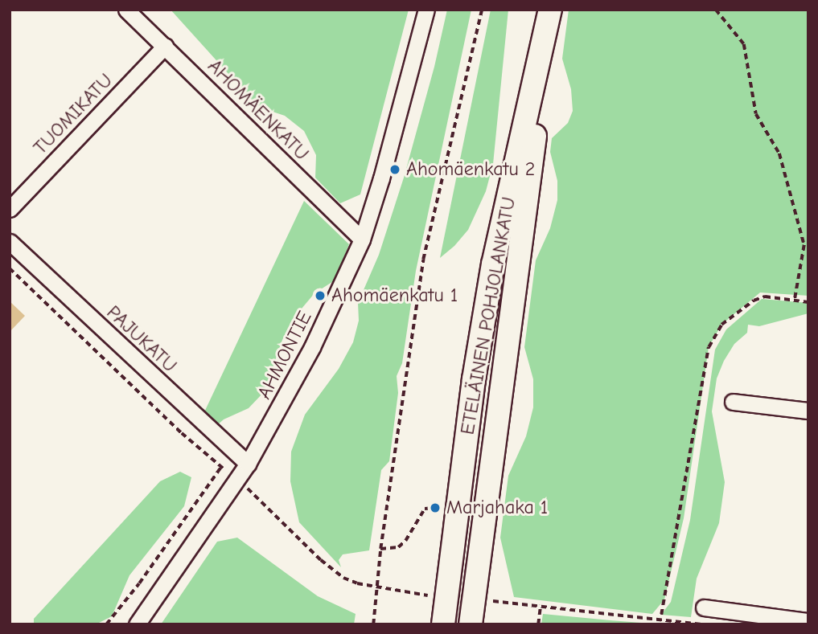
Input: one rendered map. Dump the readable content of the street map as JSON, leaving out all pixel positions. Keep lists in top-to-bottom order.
{
  "streets": {
    "main road": ["ETELÄINEN POHJOLANKATU"],
    "street": [
      "AHOMÄENKATU",
      "TUOMIKATU",
      "PAJUKATU",
      "AHMONTIE"
    ]
  },
  "crossings": [
    ["AHOMÄENKATU", "TUOMIKATU"],
    ["AHOMÄENKATU", "AHMONTIE"],
    ["PAJUKATU", "AHMONTIE"]
  ],
  "places": ["Ahomäenkatu 2", "Ahomäenkatu 1", "Marjahaka 1"]
}
